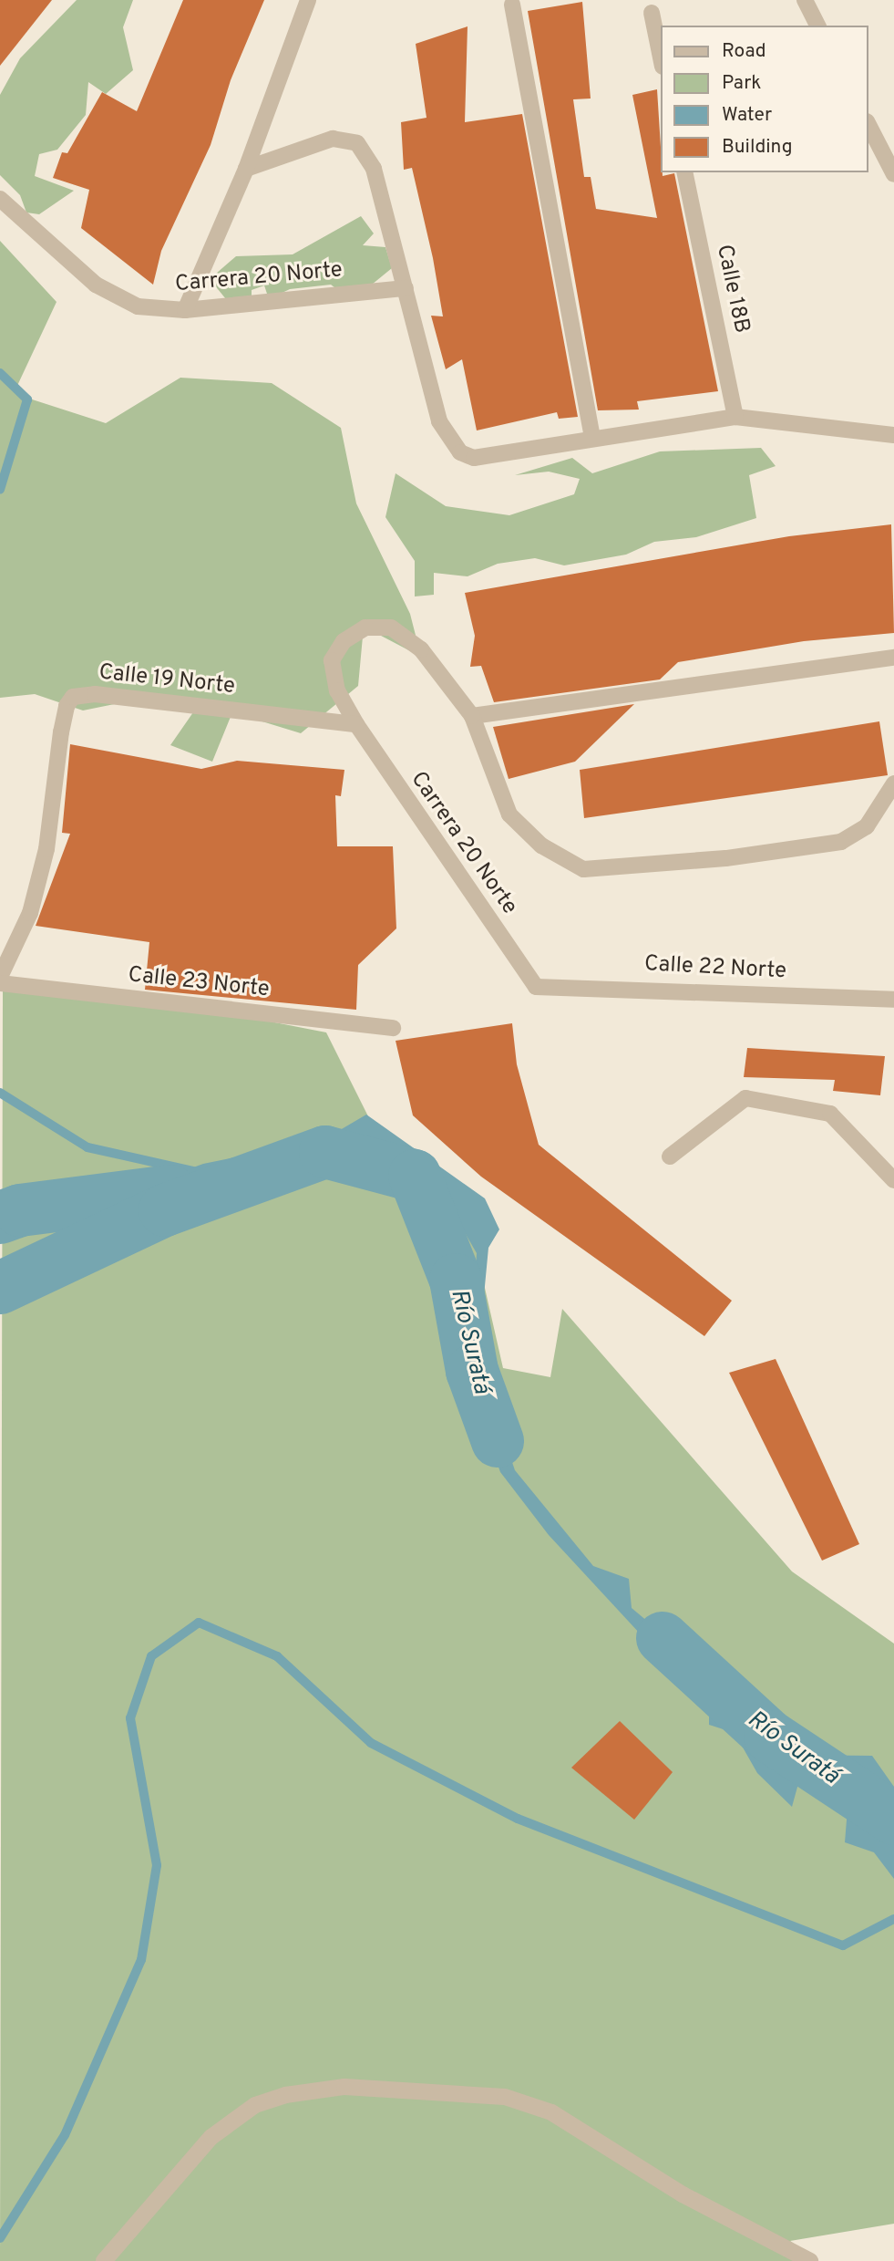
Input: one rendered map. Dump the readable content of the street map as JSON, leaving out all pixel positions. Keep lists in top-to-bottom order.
{
  "streets": {
    "street": [
      "Carrera 20 Norte",
      "Calle 18B",
      "Calle 19 Norte",
      "Calle 22 Norte",
      "Calle 23 Norte"
    ]
  },
  "crossings": [
    ["Carrera 20 Norte", "Calle 19 Norte"],
    ["Carrera 20 Norte", "Calle 22 Norte"]
  ],
  "water": ["Río Suratá"],
  "legend": [
    "Road",
    "Park",
    "Water",
    "Building"
  ]
}
